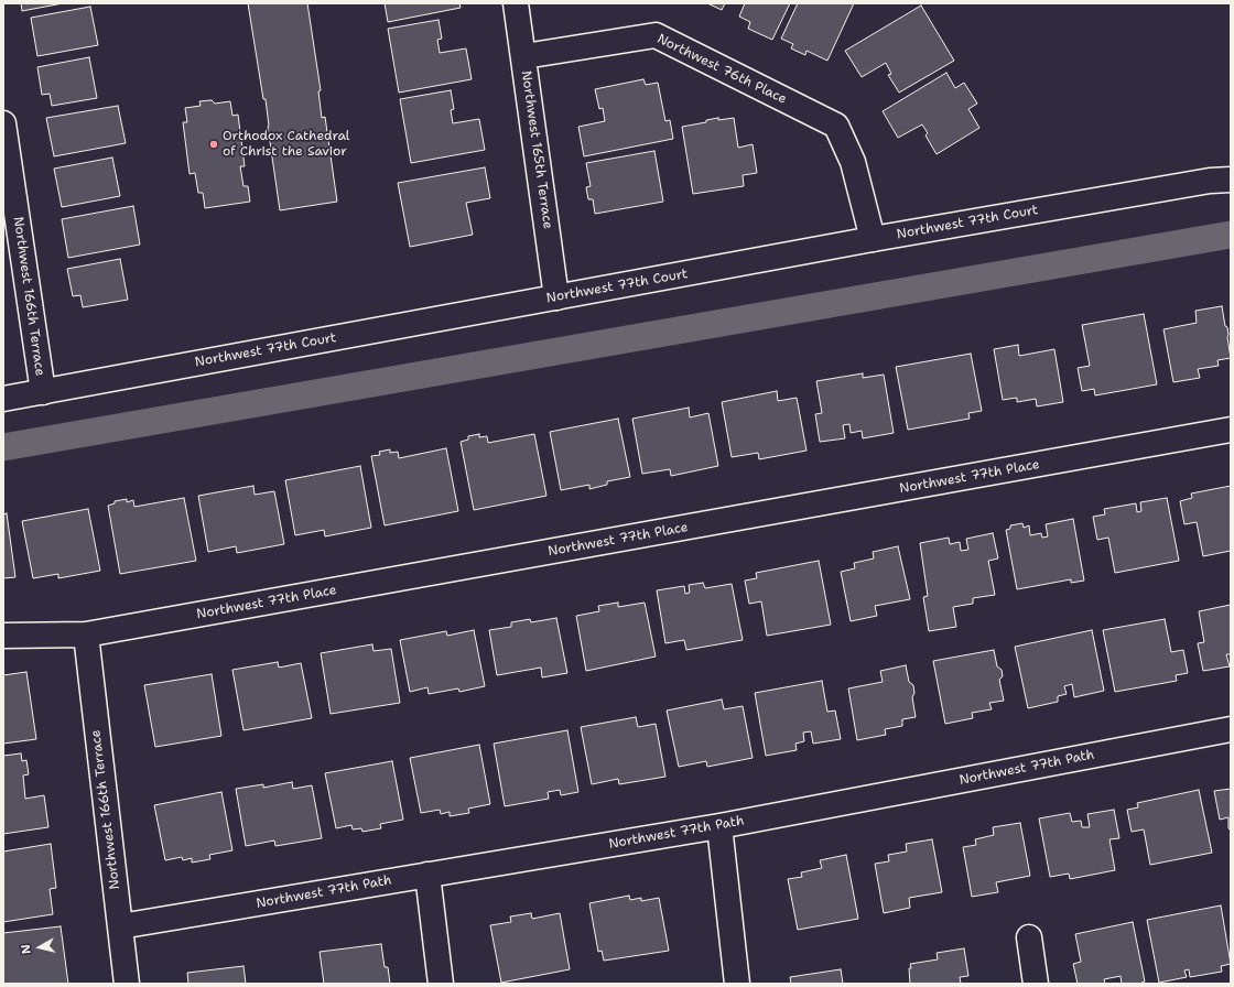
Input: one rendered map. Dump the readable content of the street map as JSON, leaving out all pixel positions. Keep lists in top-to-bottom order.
{
  "streets": {
    "street": [
      "Northwest 76th Place",
      "Northwest 165th Terrace",
      "Northwest 77th Court",
      "Northwest 166th Terrace",
      "Northwest 77th Place",
      "Northwest 77th Path"
    ]
  },
  "crossings": [
    ["Northwest 76th Place", "Northwest 165th Terrace"],
    ["Northwest 76th Place", "Northwest 77th Court"],
    ["Northwest 165th Terrace", "Northwest 77th Court"],
    ["Northwest 77th Court", "Northwest 166th Terrace"],
    ["Northwest 166th Terrace", "Northwest 77th Place"],
    ["Northwest 166th Terrace", "Northwest 77th Path"]
  ],
  "places": ["Orthodox Cathedral of Christ the Savior"],
  "north": "left"
}
